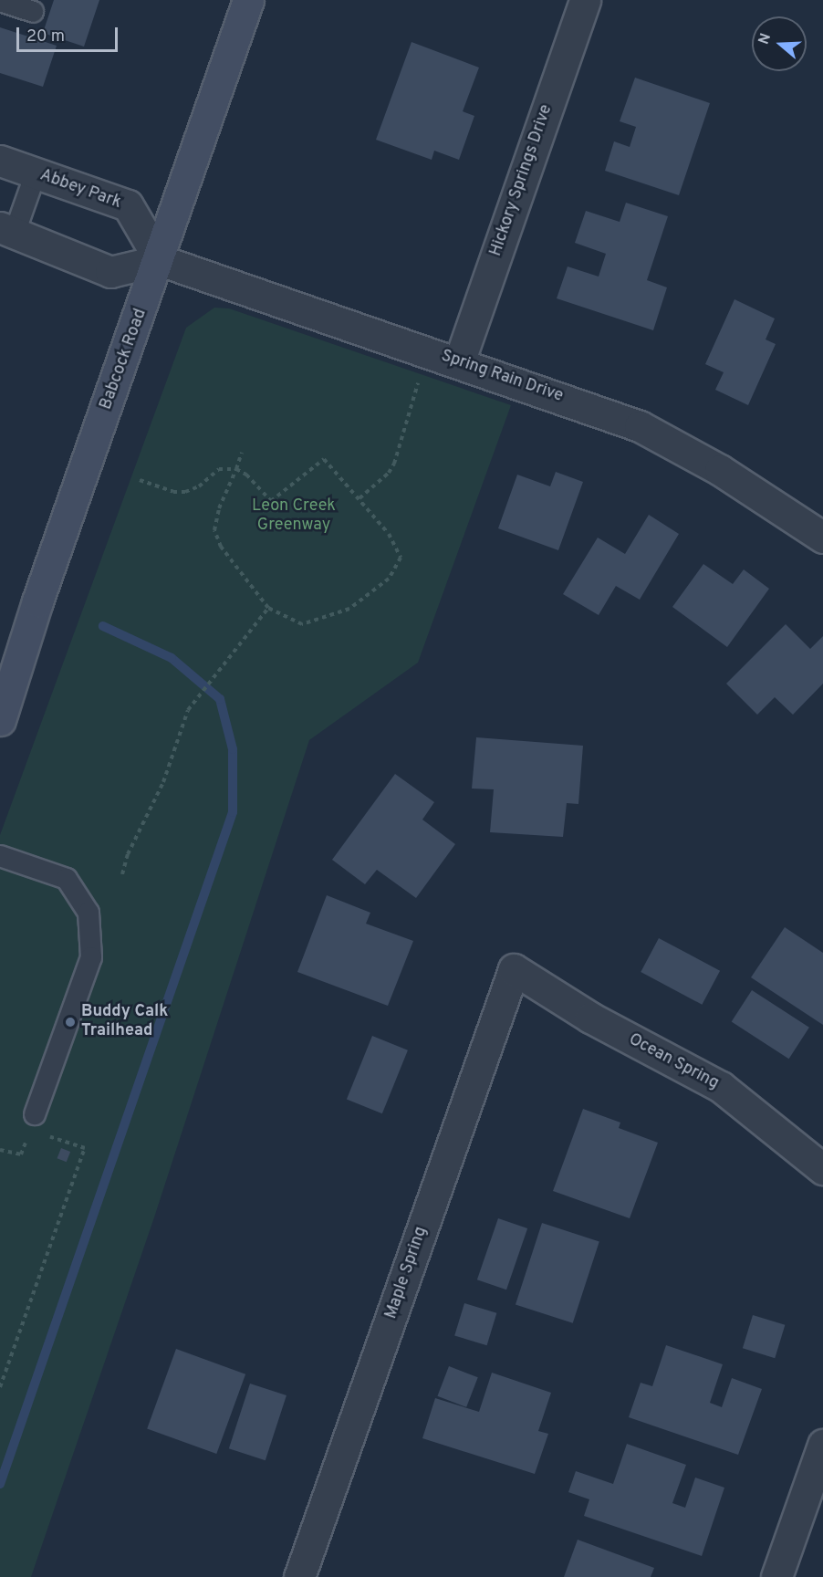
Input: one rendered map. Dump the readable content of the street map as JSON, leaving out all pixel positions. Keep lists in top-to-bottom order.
{
  "streets": {
    "main road": ["Babcock Road"],
    "street": [
      "Hickory Springs Drive",
      "Abbey Park",
      "Spring Rain Drive",
      "Ocean Spring",
      "Maple Spring"
    ]
  },
  "crossings": [
    ["Hickory Springs Drive", "Spring Rain Drive"],
    ["Abbey Park", "Babcock Road"],
    ["Abbey Park", "Spring Rain Drive"],
    ["Babcock Road", "Spring Rain Drive"],
    ["Ocean Spring", "Maple Spring"]
  ],
  "parks": ["Leon Creek Greenway"],
  "places": ["Buddy Calk Trailhead"],
  "scale_bar": "20 m",
  "north": "left"
}
